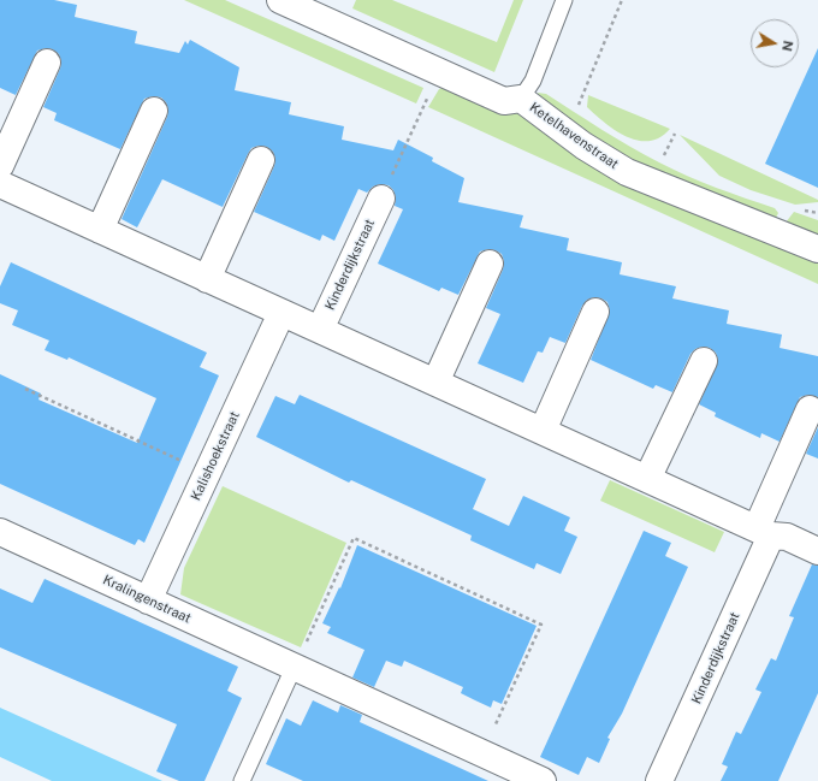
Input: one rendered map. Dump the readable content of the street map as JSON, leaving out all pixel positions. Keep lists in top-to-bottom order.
{
  "streets": {
    "street": [
      "Ketelhavenstraat",
      "Kinderdijkstraat",
      "Kalishoekstraat",
      "Kralingenstraat"
    ]
  },
  "crossings": [
    ["Kalishoekstraat", "Kralingenstraat"]
  ],
  "north": "right"
}
